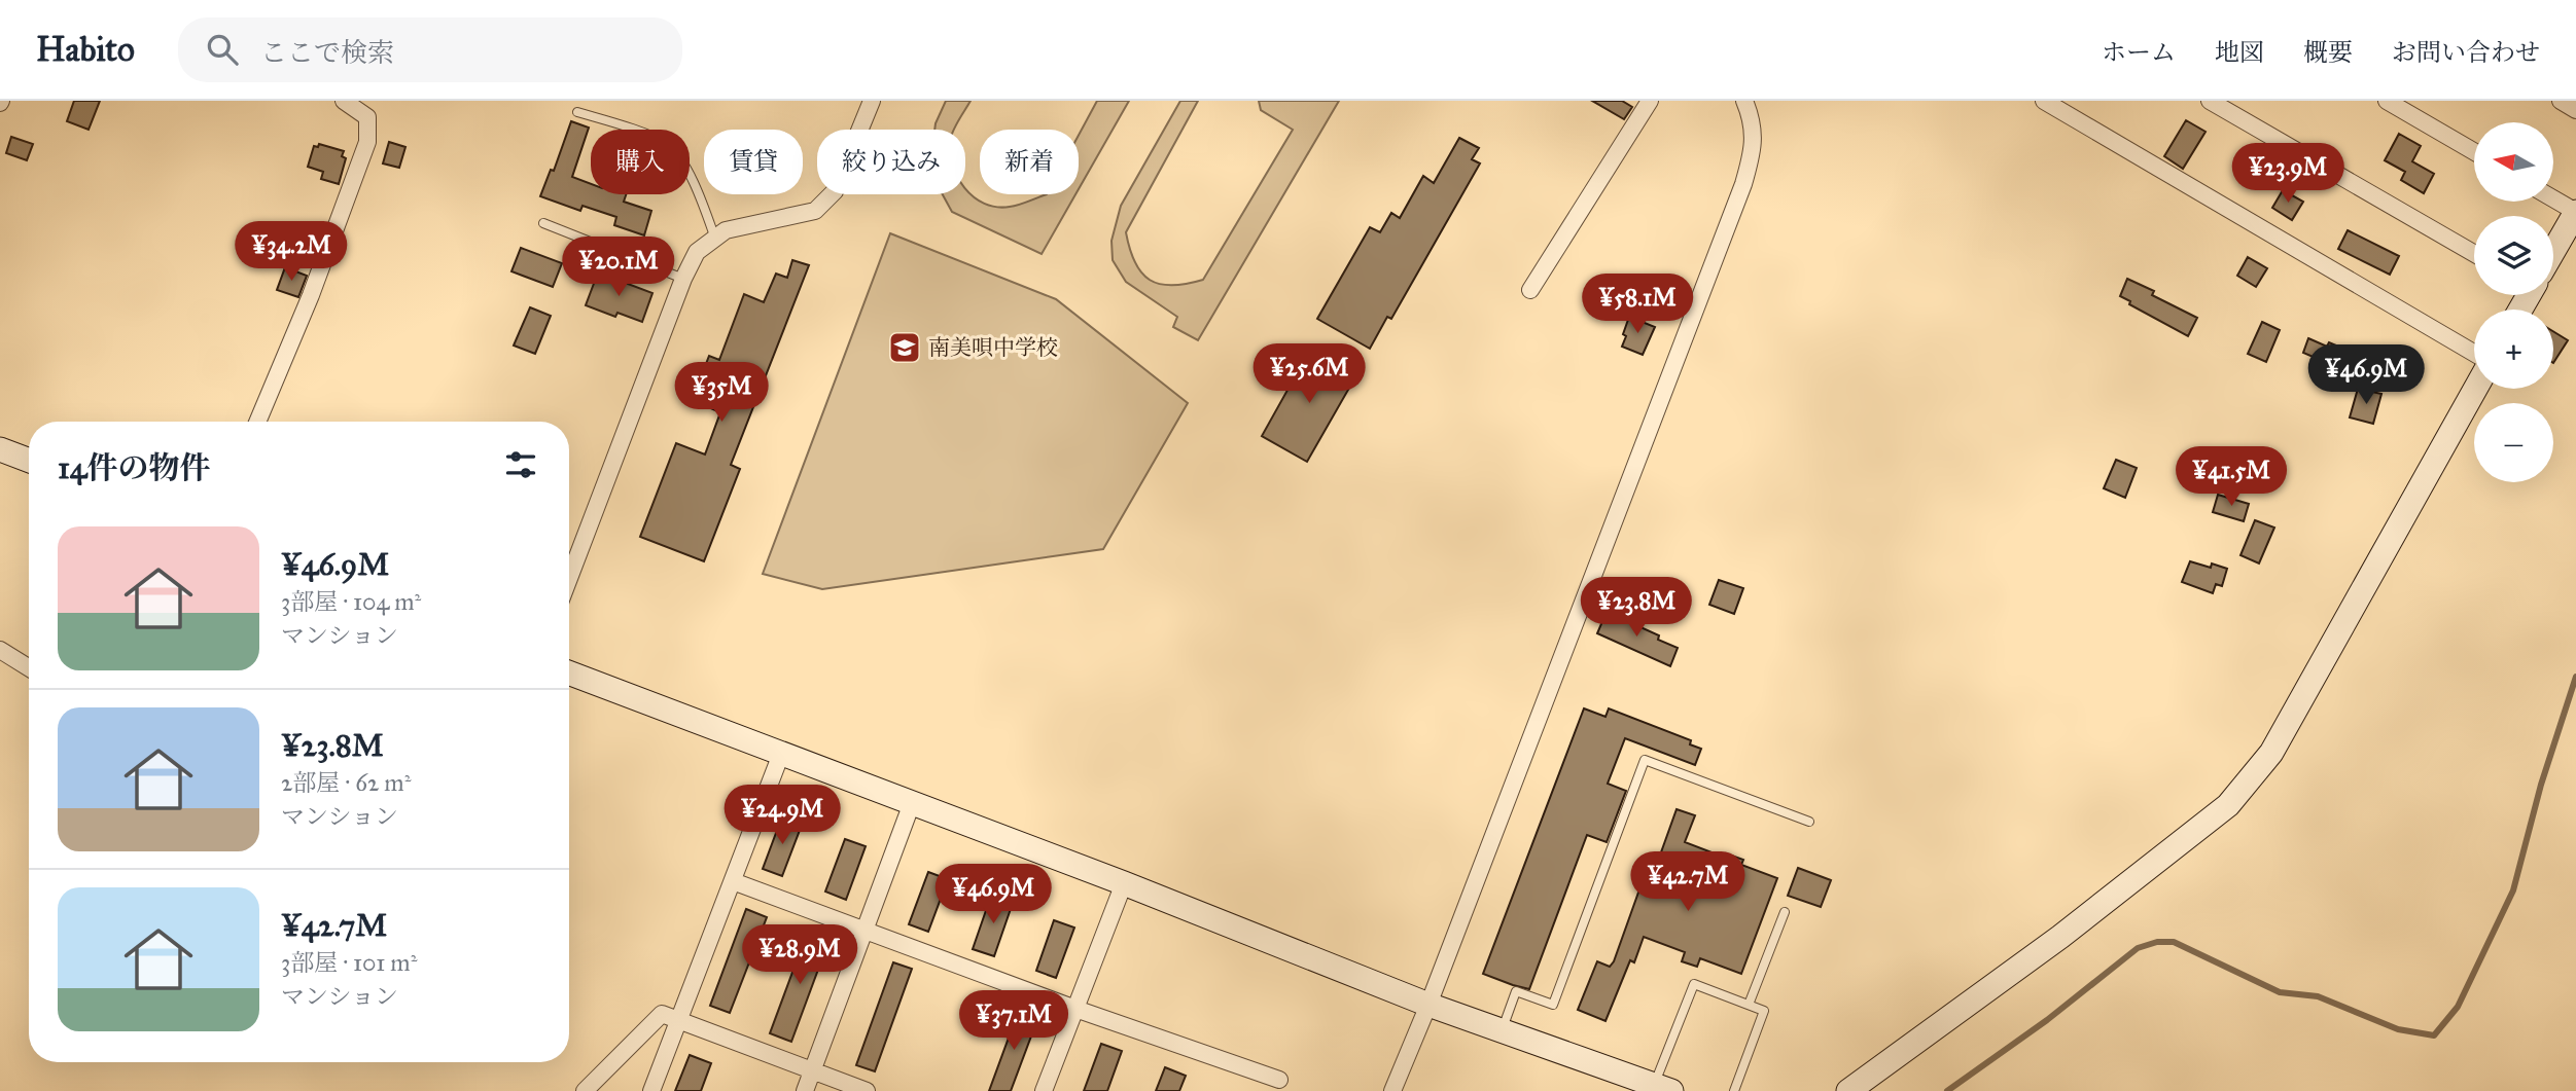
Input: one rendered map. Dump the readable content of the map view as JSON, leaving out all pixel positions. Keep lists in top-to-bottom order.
{
  "places": {
    "school or university": ["南美唄中学校"]
  },
  "north": "left",
  "page": {
    "header": "Habito",
    "search": "ここで検索",
    "nav": [
      "ホーム",
      "地図",
      "概要",
      "お問い合わせ"
    ],
    "map_buttons": ["+", "−"],
    "chip": [
      "購入",
      "賃貸",
      "絞り込み",
      "新着"
    ],
    "price": [
      "¥23.9M",
      "¥34.2M",
      "¥20.1M",
      "¥58.1M",
      "¥25.6M",
      "¥46.9M",
      "¥35M",
      "¥41.5M",
      "¥23.8M",
      "¥24.9M",
      "¥42.7M",
      "¥46.9M",
      "¥28.9M",
      "¥37.1M"
    ],
    "heading": "14件の物件",
    "list": [
      {
        "name": "¥46.9M",
        "note": "3部屋 · 104 m² · マンション"
      },
      {
        "name": "¥23.8M",
        "note": "2部屋 · 62 m² · マンション"
      },
      {
        "name": "¥42.7M",
        "note": "3部屋 · 101 m² · マンション"
      }
    ]
  }
}
